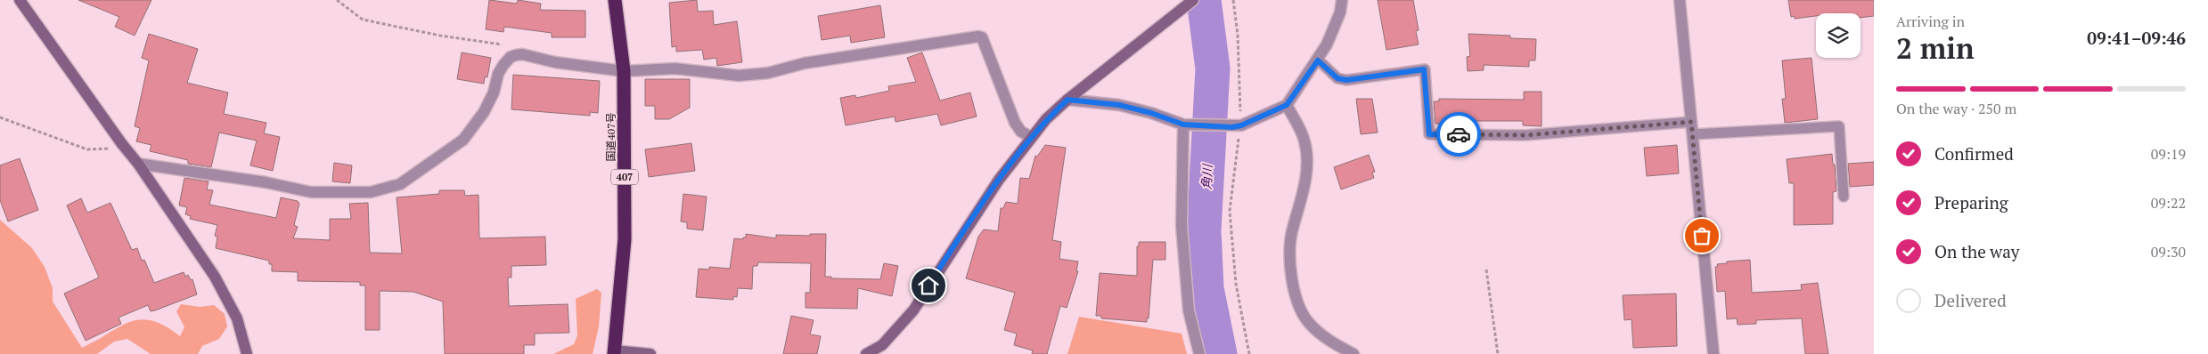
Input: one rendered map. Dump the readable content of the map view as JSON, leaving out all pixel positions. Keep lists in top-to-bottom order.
{
  "streets": {
    "highway": ["国道407号", "407"]
  },
  "water": ["角川"],
  "page": {
    "heading": ["2 min", "Arriving in", "09:41–09:46"],
    "bar": "On the way · 250 m",
    "list": [
      ["Confirmed", "09:19"],
      ["Preparing", "09:22"],
      ["On the way", "09:30"],
      "Delivered"
    ]
  }
}
